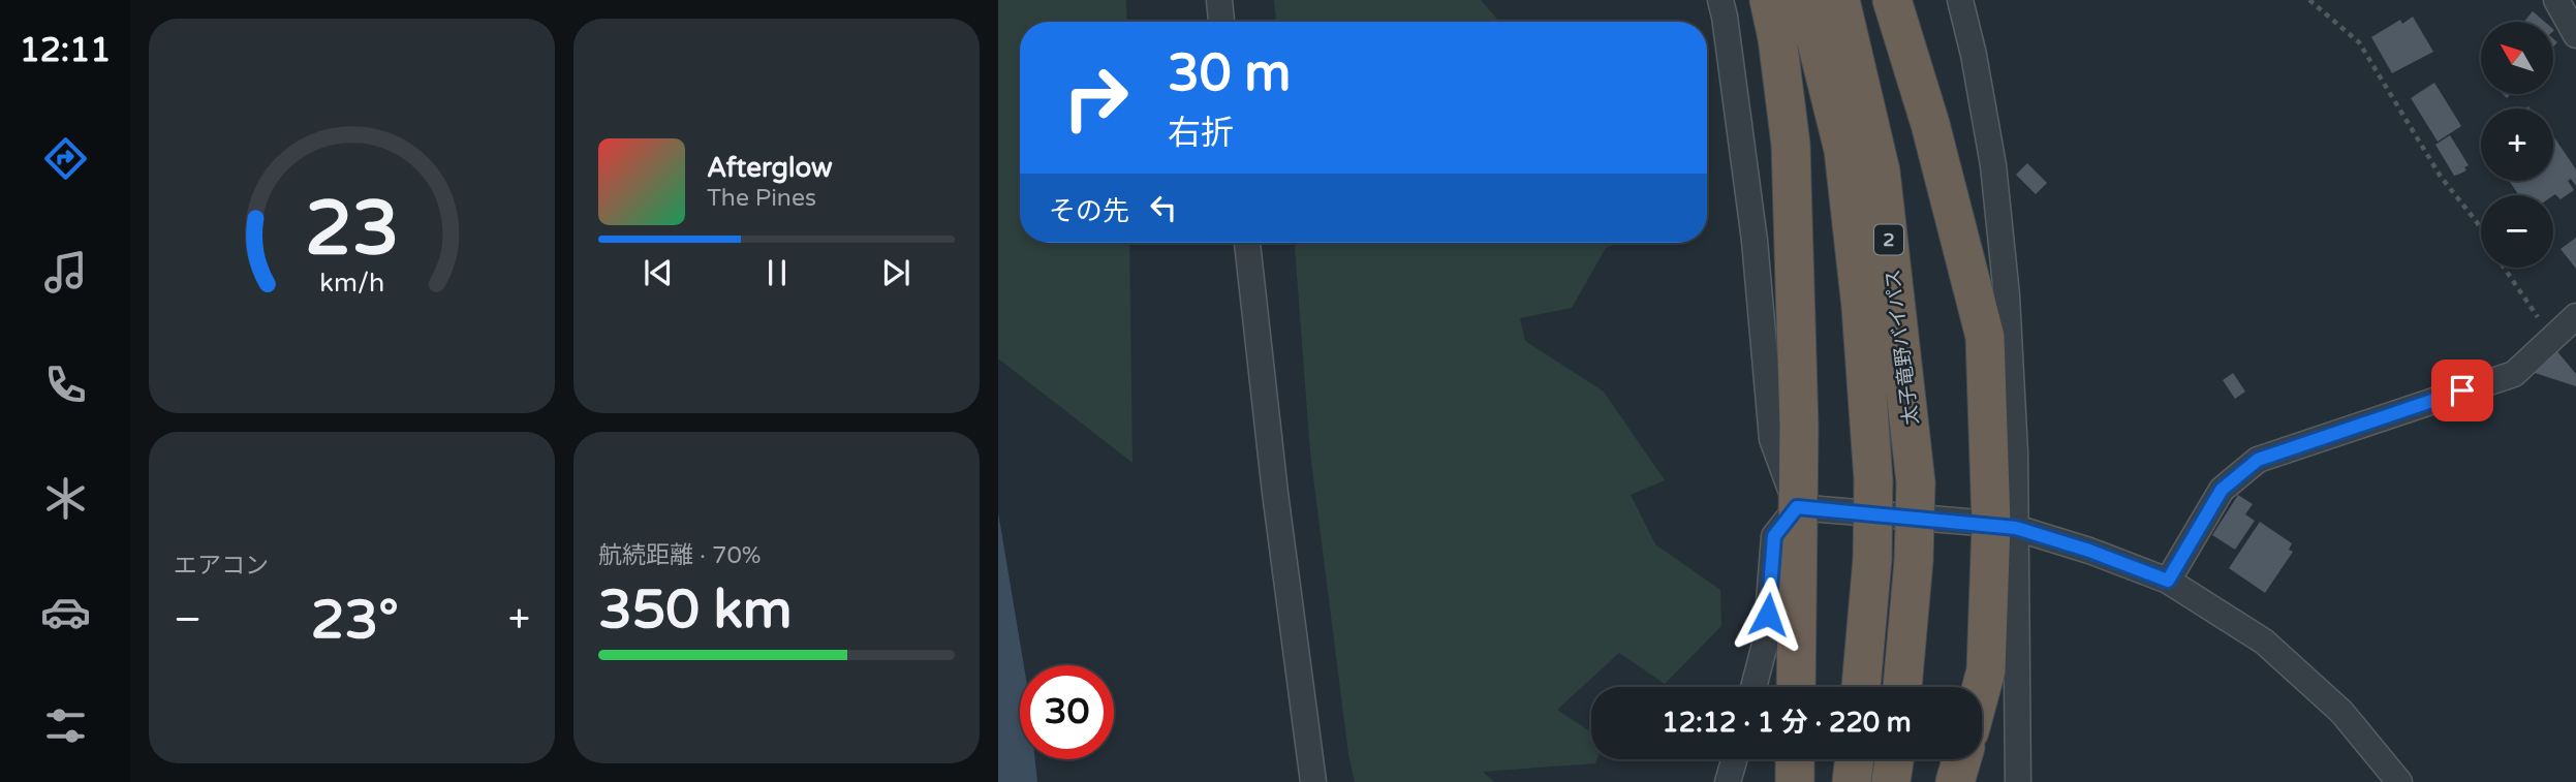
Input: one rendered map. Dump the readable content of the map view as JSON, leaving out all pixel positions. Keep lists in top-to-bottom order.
{
  "streets": {
    "highway": ["2", "太子竜野バイパス"]
  },
  "north": "top left",
  "page": {
    "tabs": "12:11",
    "map_buttons": ["+", "−"],
    "turn": ["30 m", "右折"],
    "song": ["Afterglow", "The Pines"],
    "then": "その先",
    "tile": [
      "エアコン",
      ["航続距離 · 70%", "350 km"]
    ],
    "heat": ["−", "23°", "+"],
    "limit": "30",
    "trip": "12:12 · 1 分 · 220 m",
    "gauge": ["23", "km/h"]
  }
}
